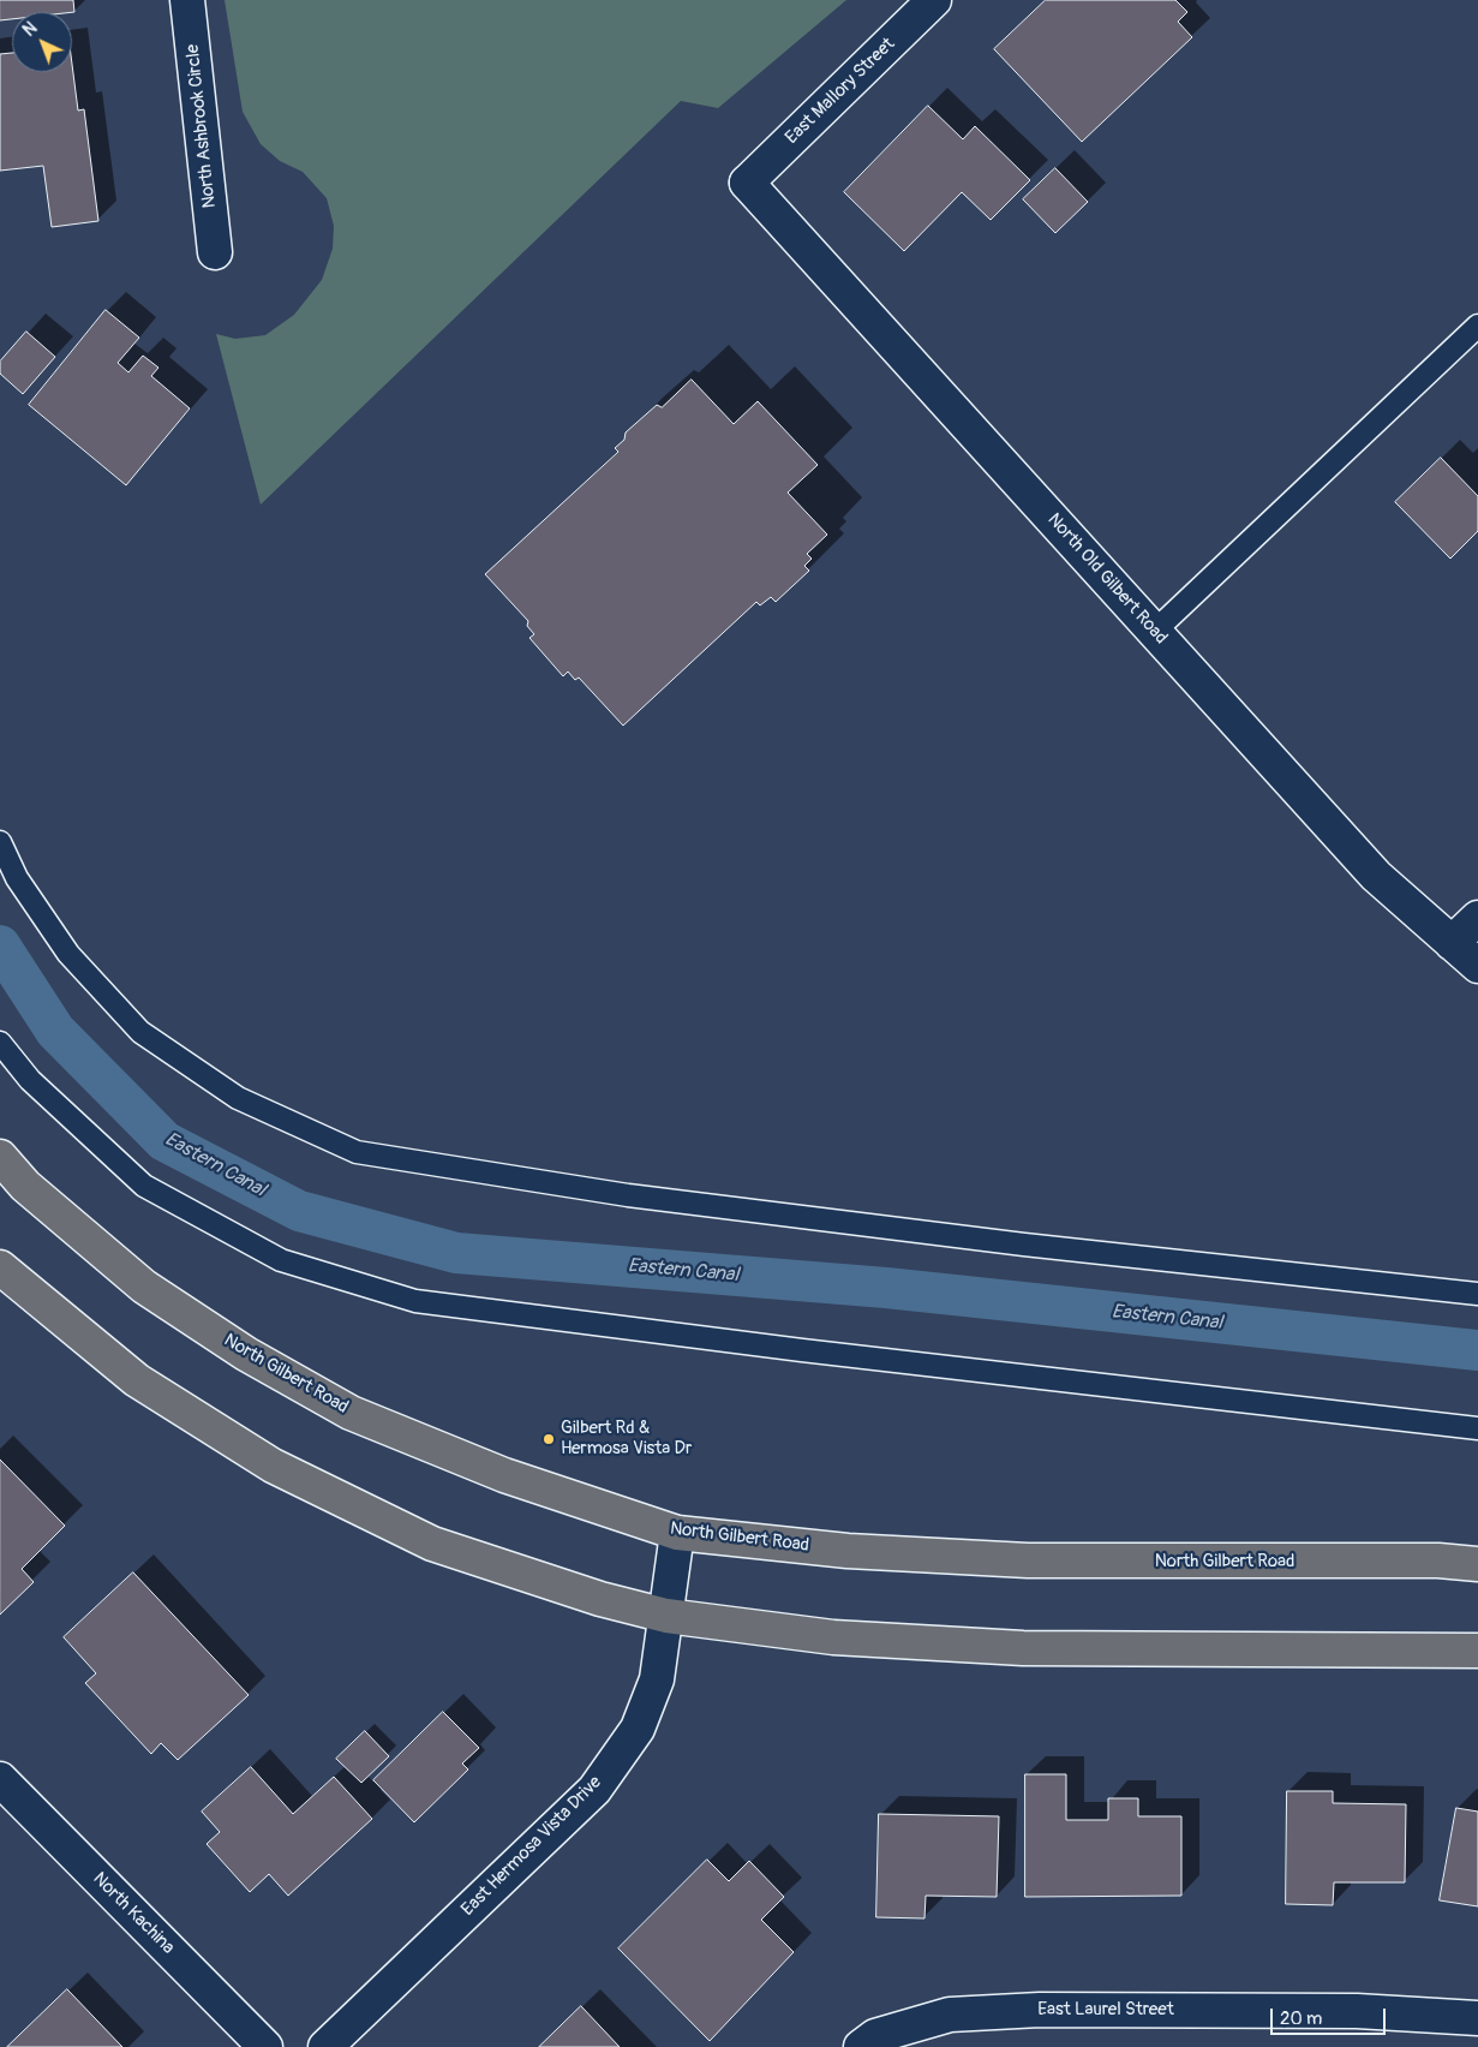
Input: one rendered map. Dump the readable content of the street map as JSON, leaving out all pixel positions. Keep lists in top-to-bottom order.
{
  "streets": {
    "main road": ["North Gilbert Road"],
    "street": [
      "East Mallory Street",
      "North Ashbrook Circle",
      "North Old Gilbert Road",
      "East Hermosa Vista Drive",
      "North Kachina",
      "East Laurel Street"
    ]
  },
  "crossings": [
    ["East Mallory Street", "North Old Gilbert Road"],
    ["North Gilbert Road", "East Hermosa Vista Drive"]
  ],
  "water": ["Eastern Canal"],
  "places": ["Gilbert Rd & Hermosa Vista Dr"],
  "scale_bar": "20 m",
  "north": "top left"
}
